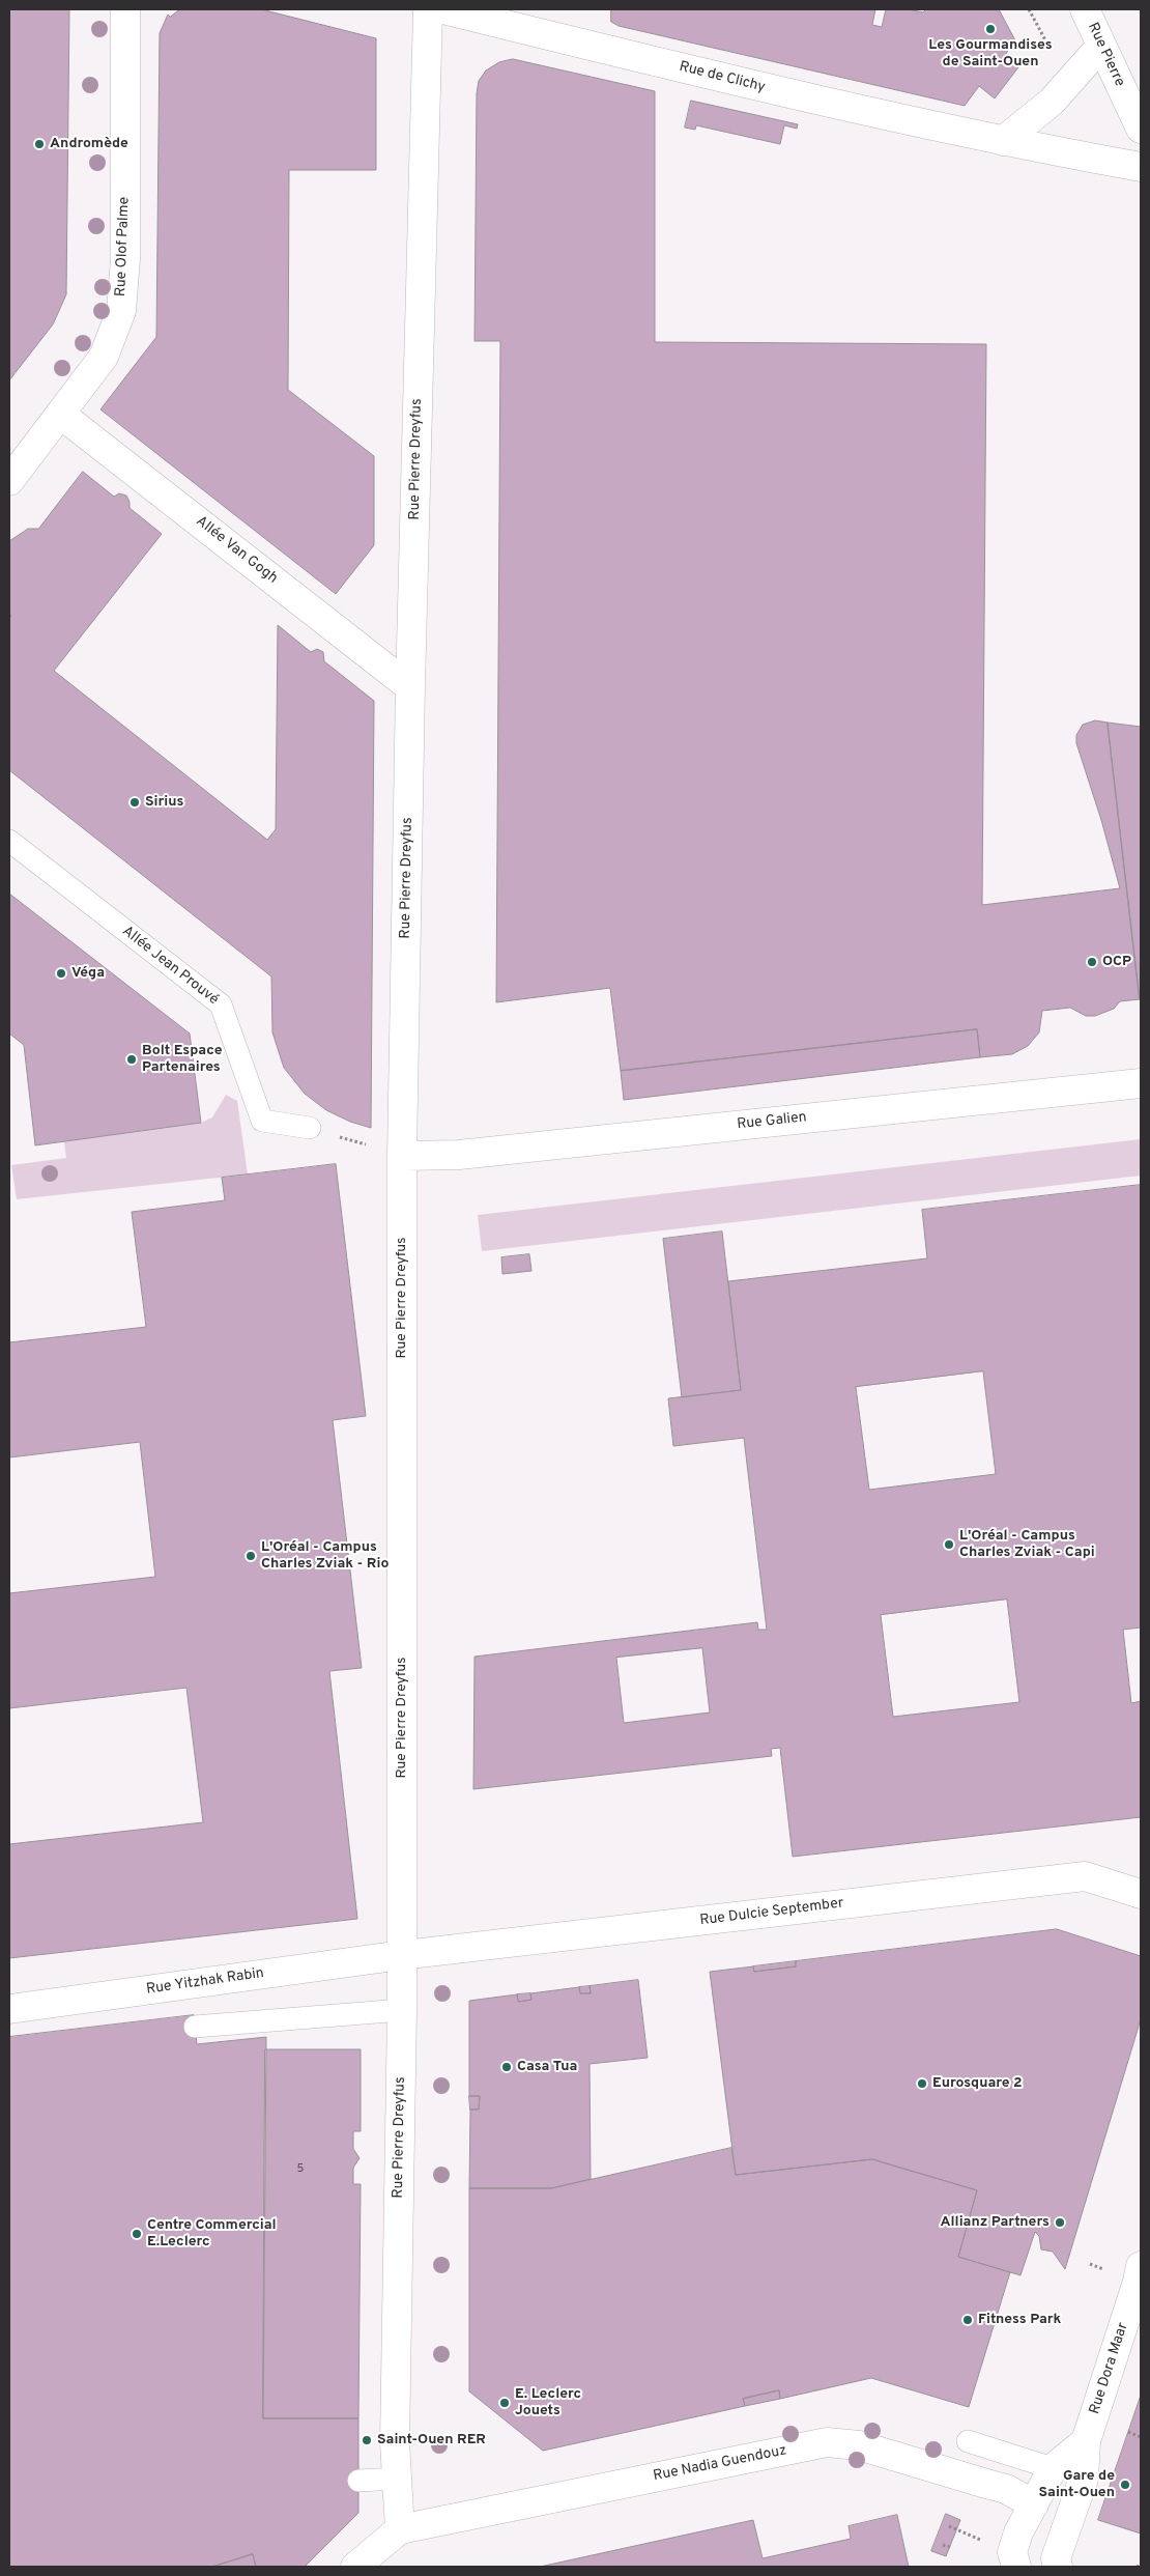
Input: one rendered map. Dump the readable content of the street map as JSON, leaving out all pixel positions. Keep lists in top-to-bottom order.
{
  "streets": {
    "street": [
      "Rue Pierre",
      "Rue de Clichy",
      "Rue Olof Palme",
      "Rue Pierre Dreyfus",
      "Allée Van Gogh",
      "Rue Galien",
      "Rue Dulcie September",
      "Rue Yitzhak Rabin",
      "Rue Dora Maar",
      "Rue Nadia Guendouz"
    ],
    "lane": ["Allée Jean Prouvé"]
  },
  "crossings": [
    ["Rue Olof Palme", "Allée Van Gogh"],
    ["Rue Pierre Dreyfus", "Allée Van Gogh"],
    ["Rue Pierre Dreyfus", "Rue Galien"],
    ["Rue Pierre Dreyfus", "Rue Dulcie September"],
    ["Rue Pierre Dreyfus", "Rue Yitzhak Rabin"],
    ["Rue Pierre Dreyfus", "Rue Nadia Guendouz"],
    ["Rue Dulcie September", "Rue Yitzhak Rabin"]
  ],
  "places": [
    "Les Gourmandises de Saint-Ouen",
    "Andromède",
    "Sirius",
    "OCP",
    "Véga",
    "Bolt Espace Partenaires",
    "L'Oréal - Campus Charles Zviak - Capi",
    "L'Oréal - Campus Charles Zviak - Rio",
    "Casa Tua",
    "Eurosquare 2",
    "Allianz Partners",
    "Centre Commercial E.Leclerc",
    "Fitness Park",
    "E. Leclerc Jouets",
    "Saint-Ouen RER",
    "Gare de Saint-Ouen"
  ],
  "house_numbers": ["5"]
}
